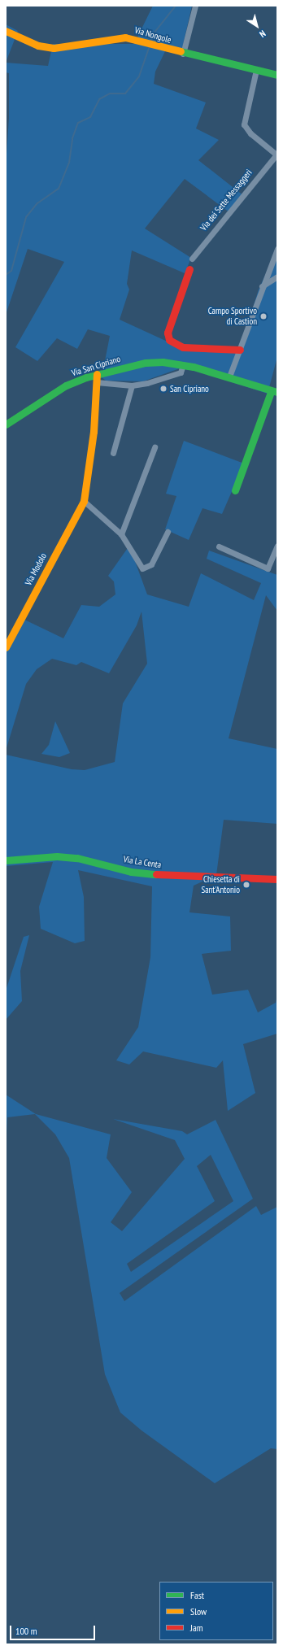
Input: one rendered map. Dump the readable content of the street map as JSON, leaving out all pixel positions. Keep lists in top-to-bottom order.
{
  "streets": {
    "street": [
      "Via Nongole",
      "Via dei Sette Messaggeri",
      "Via San Cipriano",
      "Via Modolo",
      "Via La Centa"
    ]
  },
  "crossings": [
    ["Via San Cipriano", "Via Modolo"]
  ],
  "places": ["Campo Sportivo di Castion", "San Cipriano", "Chiesetta di Sant'Antonio"],
  "legend": ["Fast", "Slow", "Jam"],
  "scale_bar": "100 m",
  "north": "bottom right"
}
